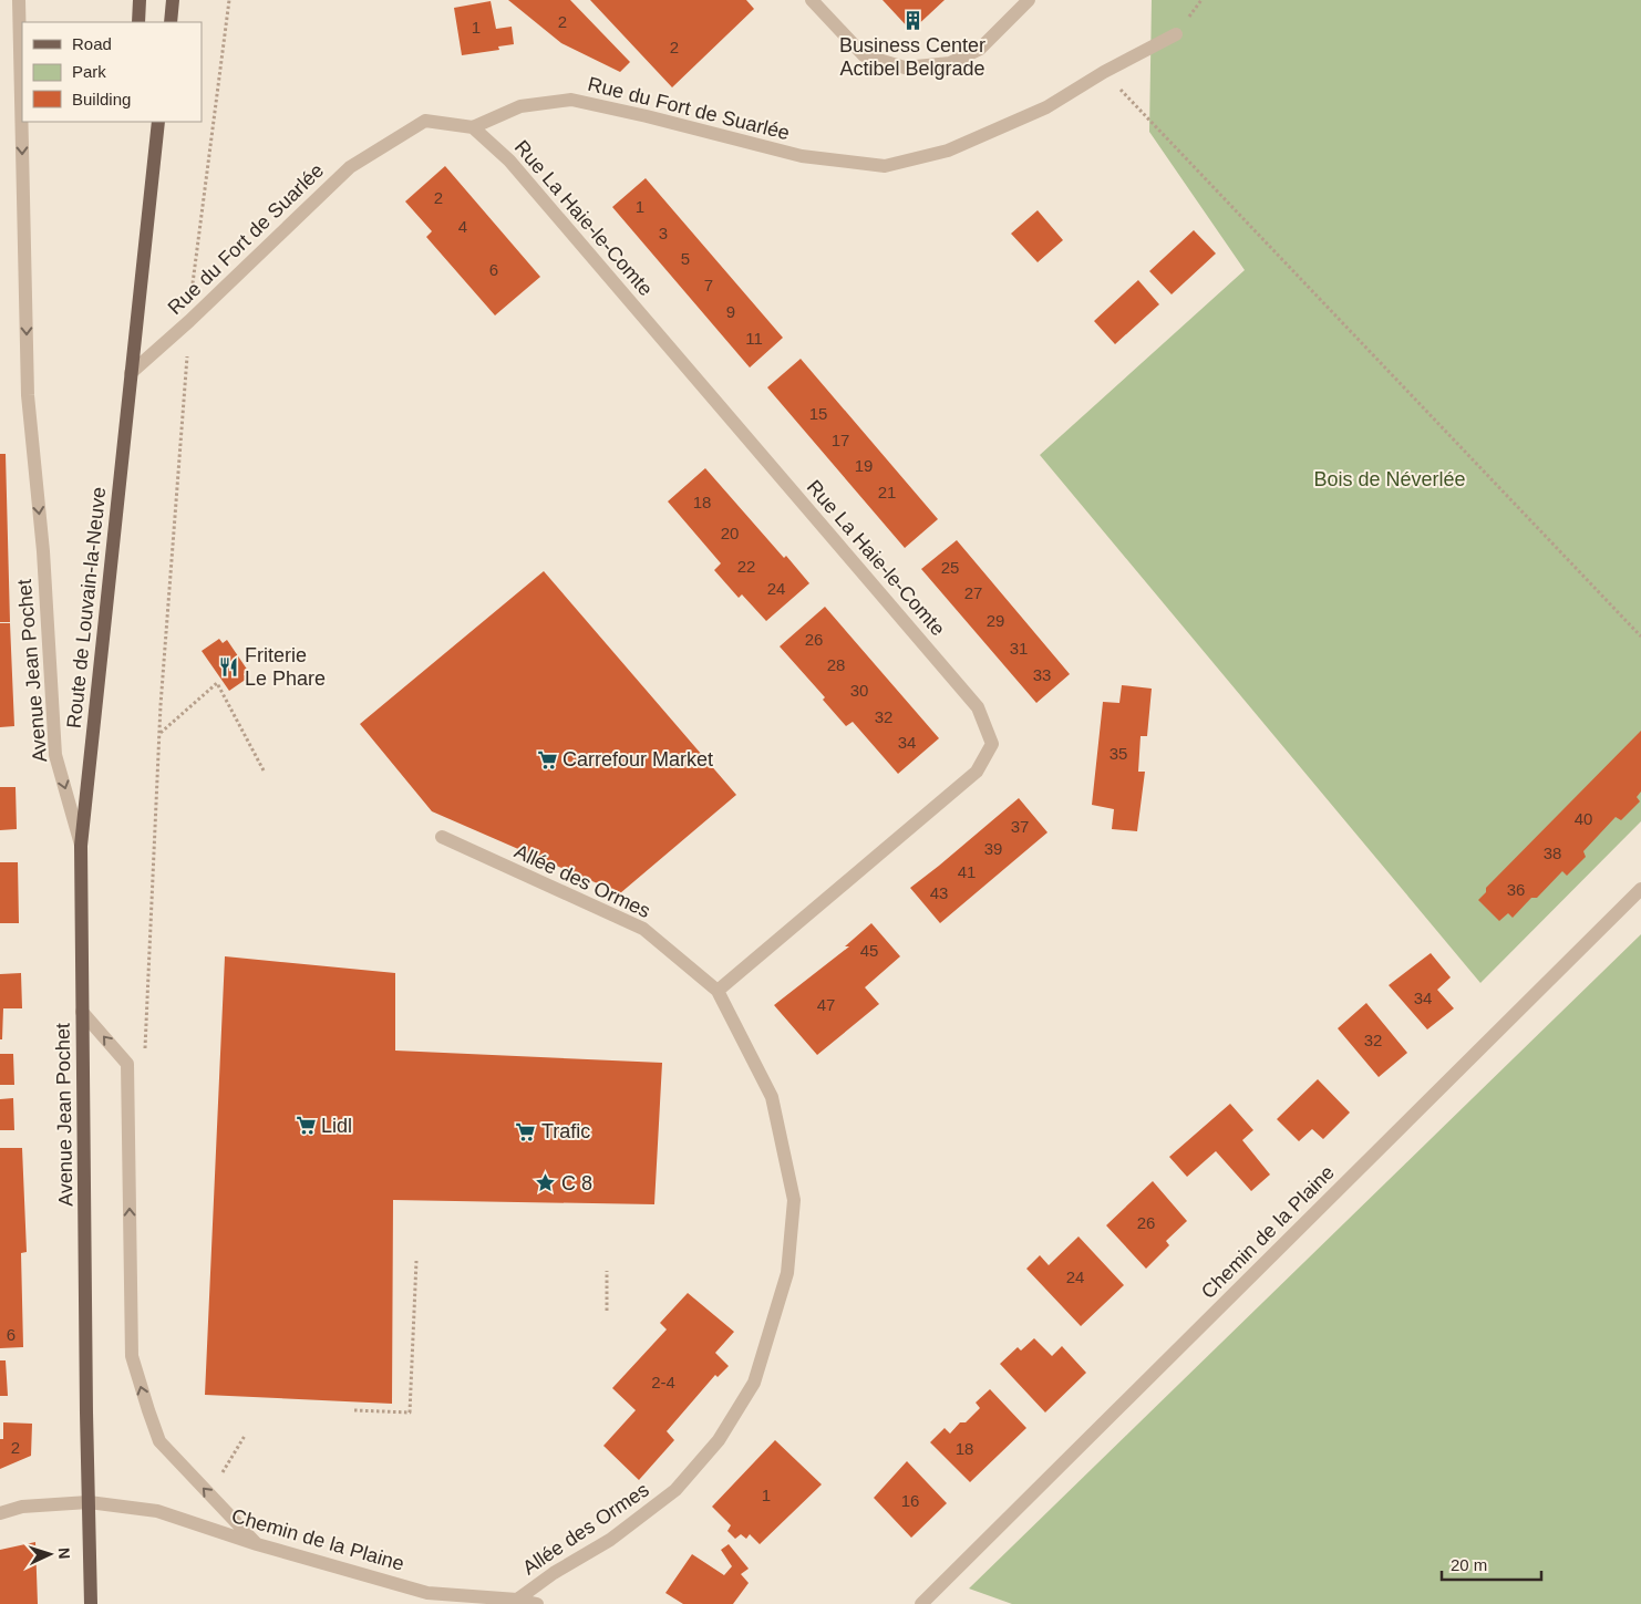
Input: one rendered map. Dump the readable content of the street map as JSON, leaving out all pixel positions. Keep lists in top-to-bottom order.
{
  "streets": {
    "main road": ["Route de Louvain-la-Neuve", "Avenue Jean Pochet"],
    "street": [
      "Rue du Fort de Suarlée",
      "Rue La Haie-le-Comte",
      "Allée des Ormes",
      "Chemin de la Plaine"
    ]
  },
  "crossings": [
    ["Rue du Fort de Suarlée", "Rue La Haie-le-Comte"],
    ["Rue du Fort de Suarlée", "Route de Louvain-la-Neuve"],
    ["Rue La Haie-le-Comte", "Allée des Ormes"],
    ["Route de Louvain-la-Neuve", "Avenue Jean Pochet"],
    ["Avenue Jean Pochet", "Chemin de la Plaine"],
    ["Allée des Ormes", "Chemin de la Plaine"]
  ],
  "one_way": ["Avenue Jean Pochet"],
  "parks": ["Bois de Néverlée"],
  "places": {
    "building": ["Business Center Actibel Belgrade"],
    "restaurant": ["Friterie Le Phare"],
    "supermarket": ["Carrefour Market", "Lidl", "Trafic"],
    "place": ["C 8"]
  },
  "house_numbers": [
    "2",
    "1",
    "2",
    "2",
    "1",
    "4",
    "3",
    "5",
    "6",
    "7",
    "9",
    "11",
    "15",
    "17",
    "19",
    "21",
    "18",
    "20",
    "22",
    "25",
    "24",
    "27",
    "29",
    "26",
    "31",
    "28",
    "33",
    "30",
    "32",
    "34",
    "35",
    "40",
    "37",
    "39",
    "38",
    "41",
    "36",
    "43",
    "45",
    "34",
    "47",
    "32",
    "26",
    "24",
    "6",
    "2-4",
    "2",
    "18",
    "1",
    "16"
  ],
  "legend": ["Road", "Park", "Building"],
  "scale_bar": "20 m",
  "north": "right"
}
